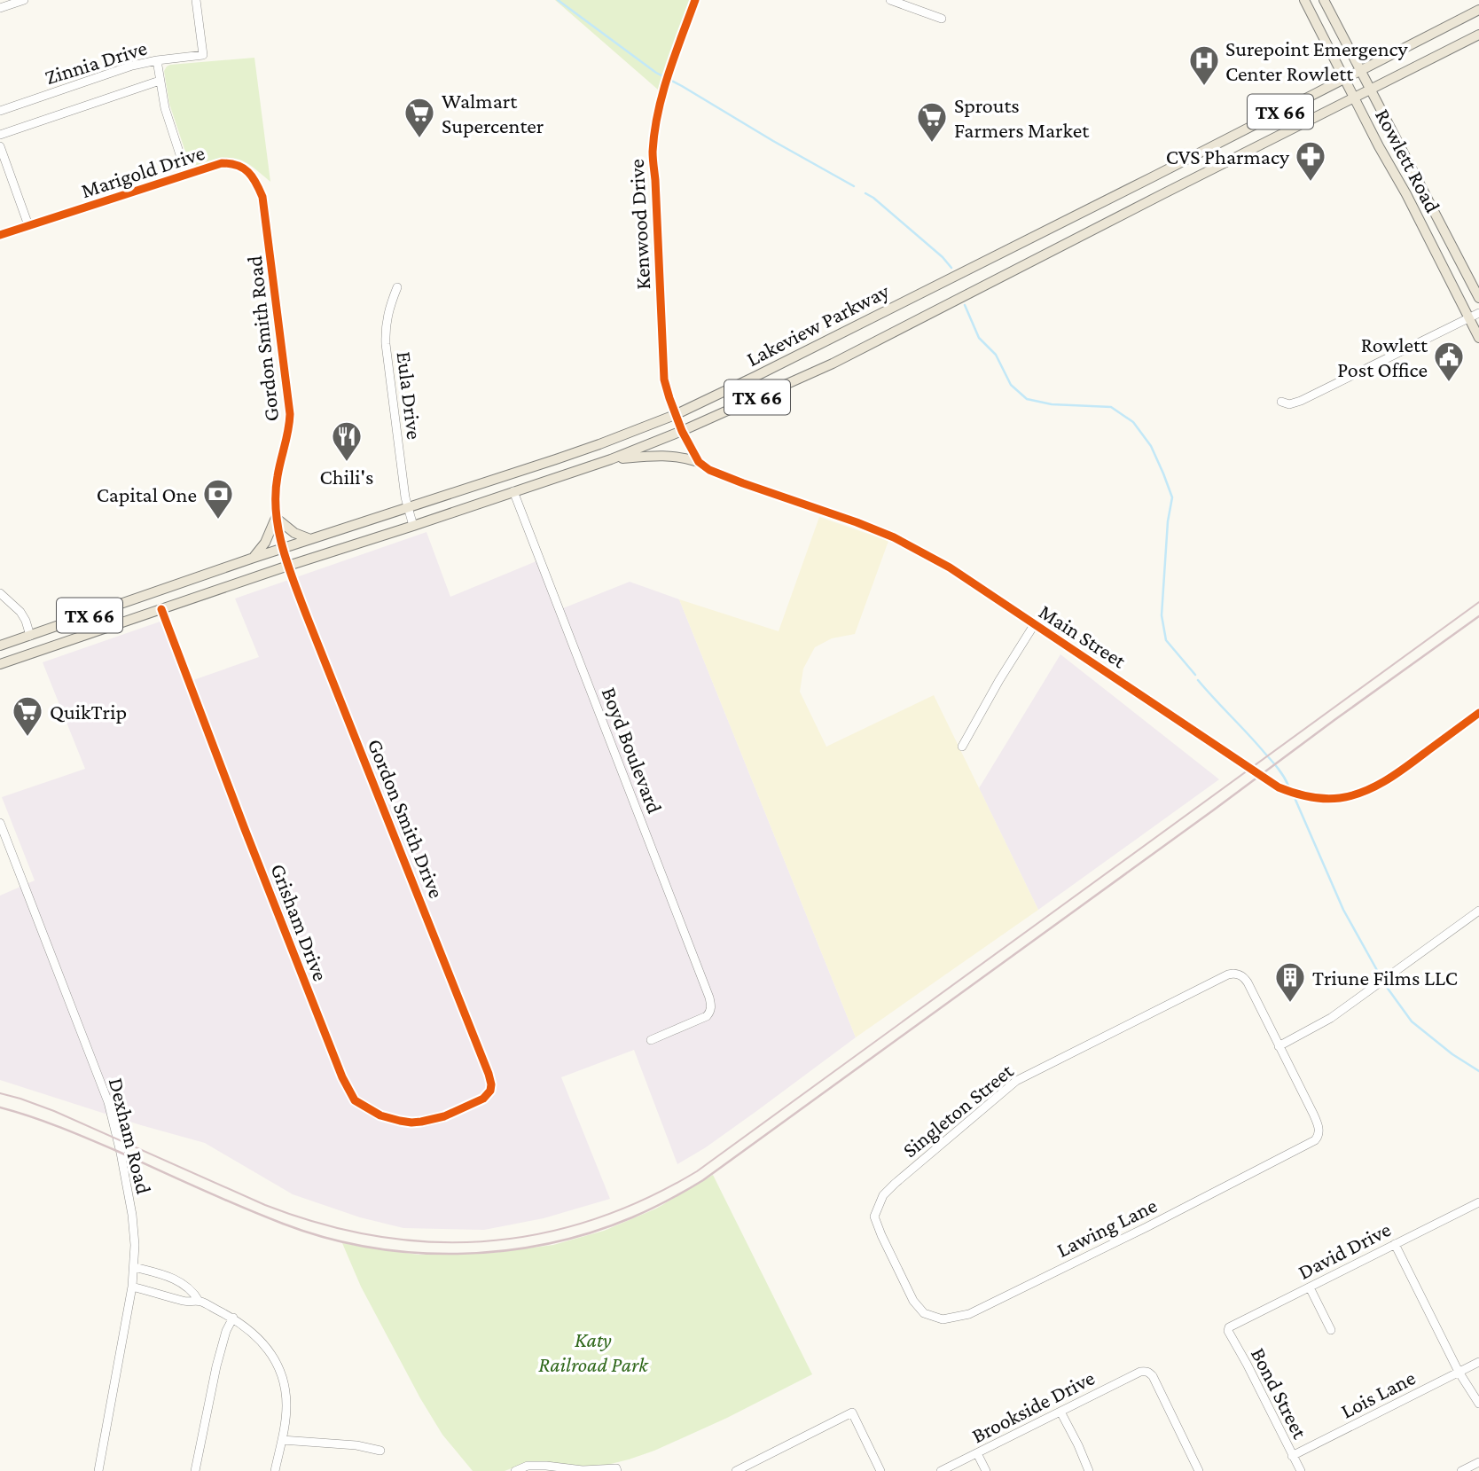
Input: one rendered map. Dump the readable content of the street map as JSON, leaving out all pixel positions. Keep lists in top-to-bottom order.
{
  "streets": {
    "main road": ["TX 66", "Rowlett Road", "Lakeview Parkway"],
    "street": [
      "Zinnia Drive",
      "Marigold Drive",
      "Kenwood Drive",
      "Gordon Smith Road",
      "Eula Drive",
      "Main Street",
      "Boyd Boulevard",
      "Gordon Smith Drive",
      "Grisham Drive",
      "Singleton Street",
      "Dexham Road",
      "Lawing Lane",
      "David Drive",
      "Bond Street",
      "Lois Lane",
      "Brookside Drive"
    ]
  },
  "crossings": [
    ["Rowlett Road", "Lakeview Parkway"],
    ["Marigold Drive", "Gordon Smith Road"],
    ["Kenwood Drive", "Lakeview Parkway"],
    ["Lakeview Parkway", "Gordon Smith Road"],
    ["Lakeview Parkway", "Eula Drive"],
    ["Lakeview Parkway", "Boyd Boulevard"],
    ["Lakeview Parkway", "Gordon Smith Drive"],
    ["Lakeview Parkway", "Grisham Drive"],
    ["Gordon Smith Road", "Gordon Smith Drive"],
    ["Gordon Smith Drive", "Grisham Drive"],
    ["Singleton Street", "Lawing Lane"],
    ["David Drive", "Bond Street"],
    ["Bond Street", "Lois Lane"]
  ],
  "parks": ["Katy Railroad Park"],
  "places": {
    "hospital": ["Surepoint Emergency Center Rowlett"],
    "supermarket": ["Walmart Supercenter", "Sprouts Farmers Market", "QuikTrip"],
    "pharmacy": ["CVS Pharmacy"],
    "public building": ["Rowlett Post Office"],
    "restaurant": ["Chili's"],
    "bank": ["Capital One"],
    "building": ["Triune Films LLC"]
  }
}
